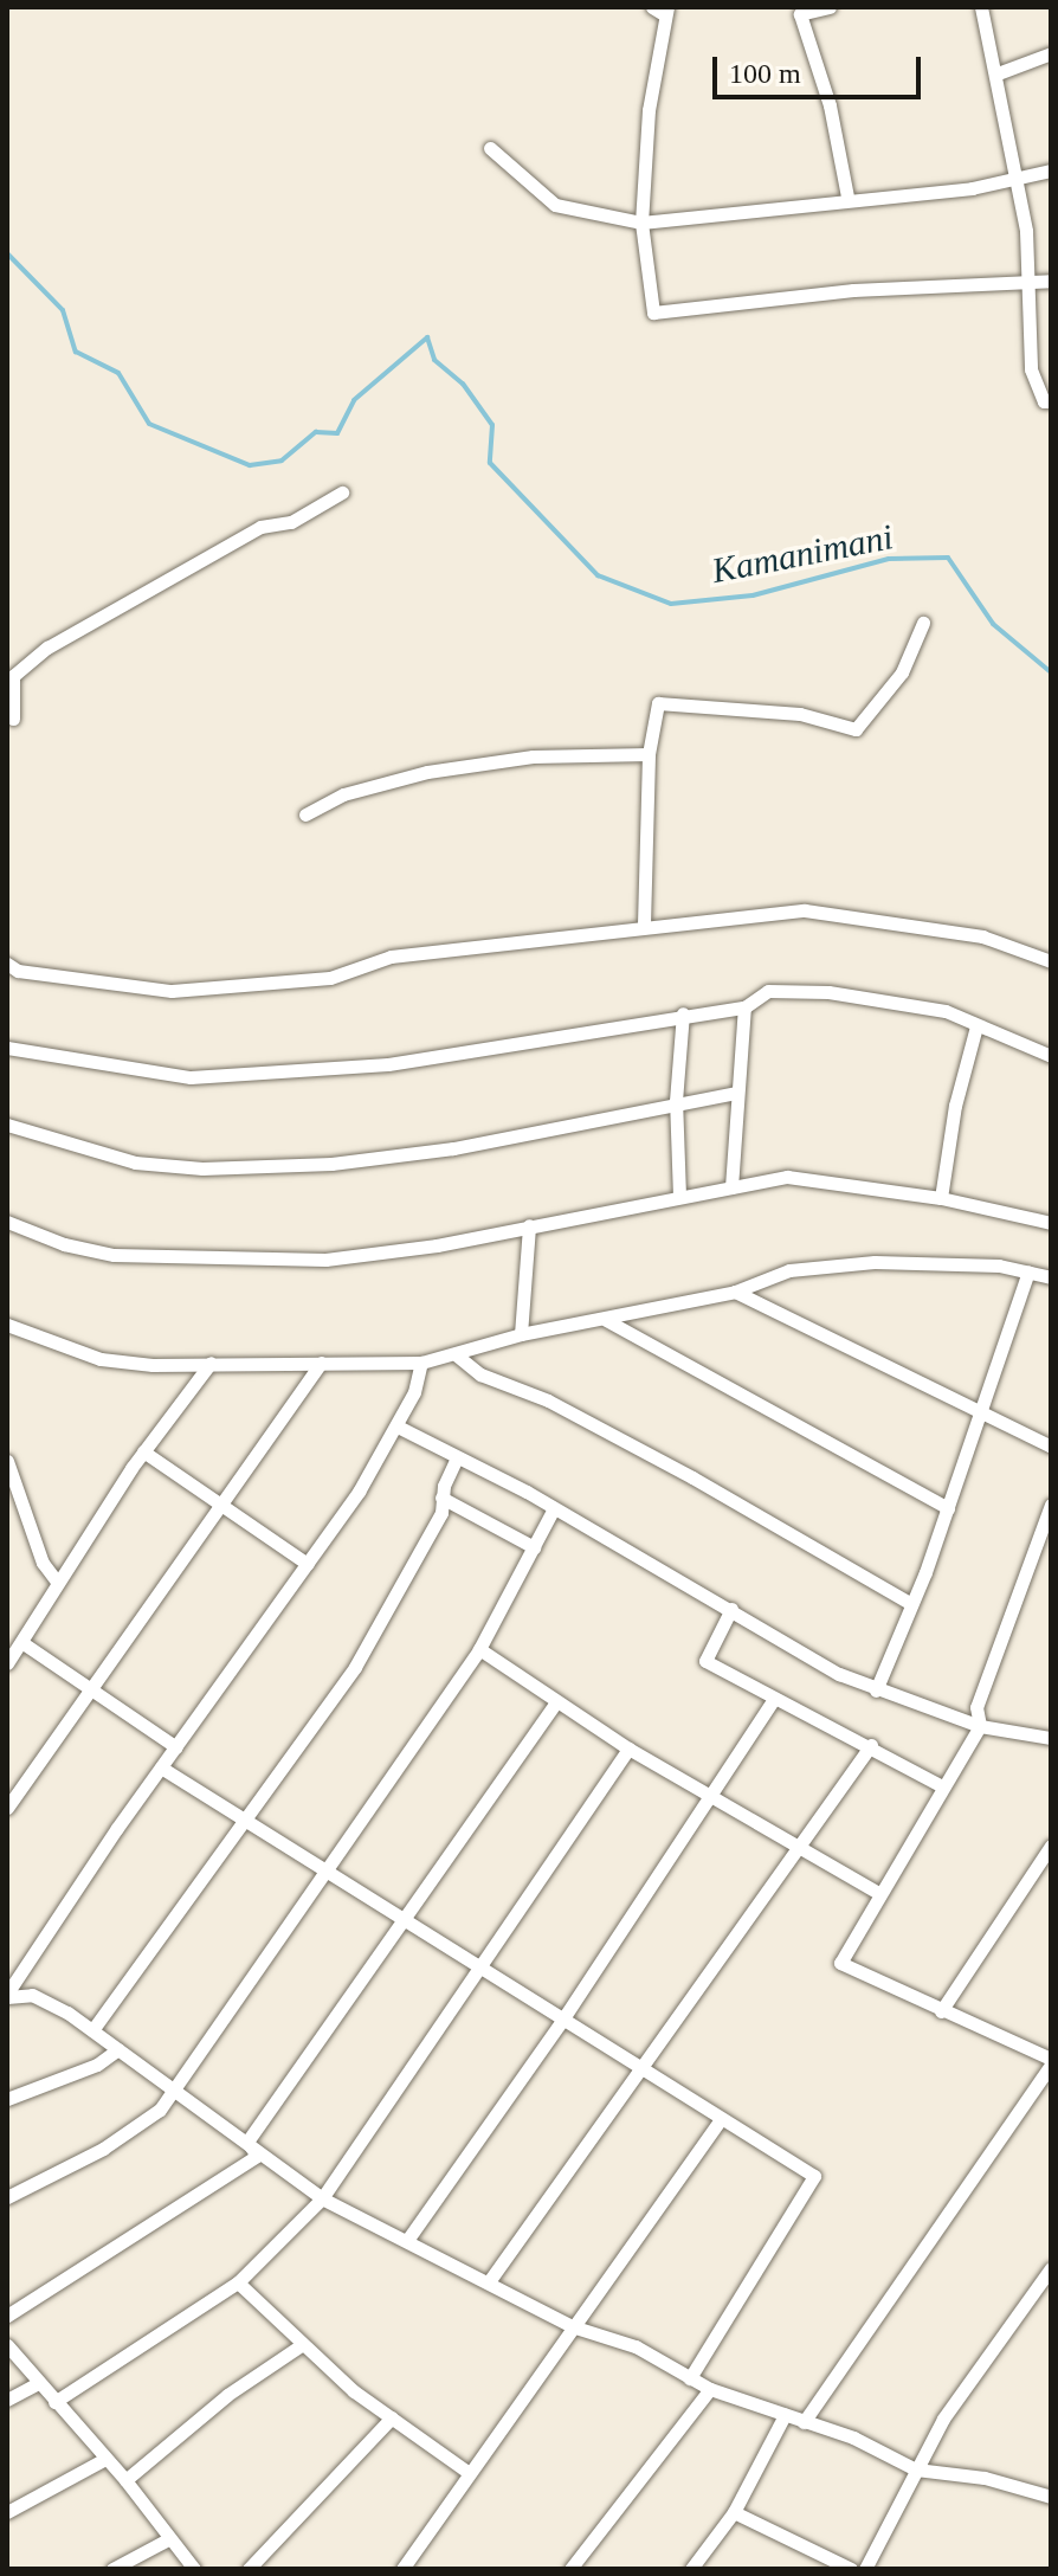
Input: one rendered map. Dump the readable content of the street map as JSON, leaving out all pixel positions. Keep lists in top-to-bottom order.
{
  "water": ["Kamanimani"],
  "scale_bar": "100 m"
}
